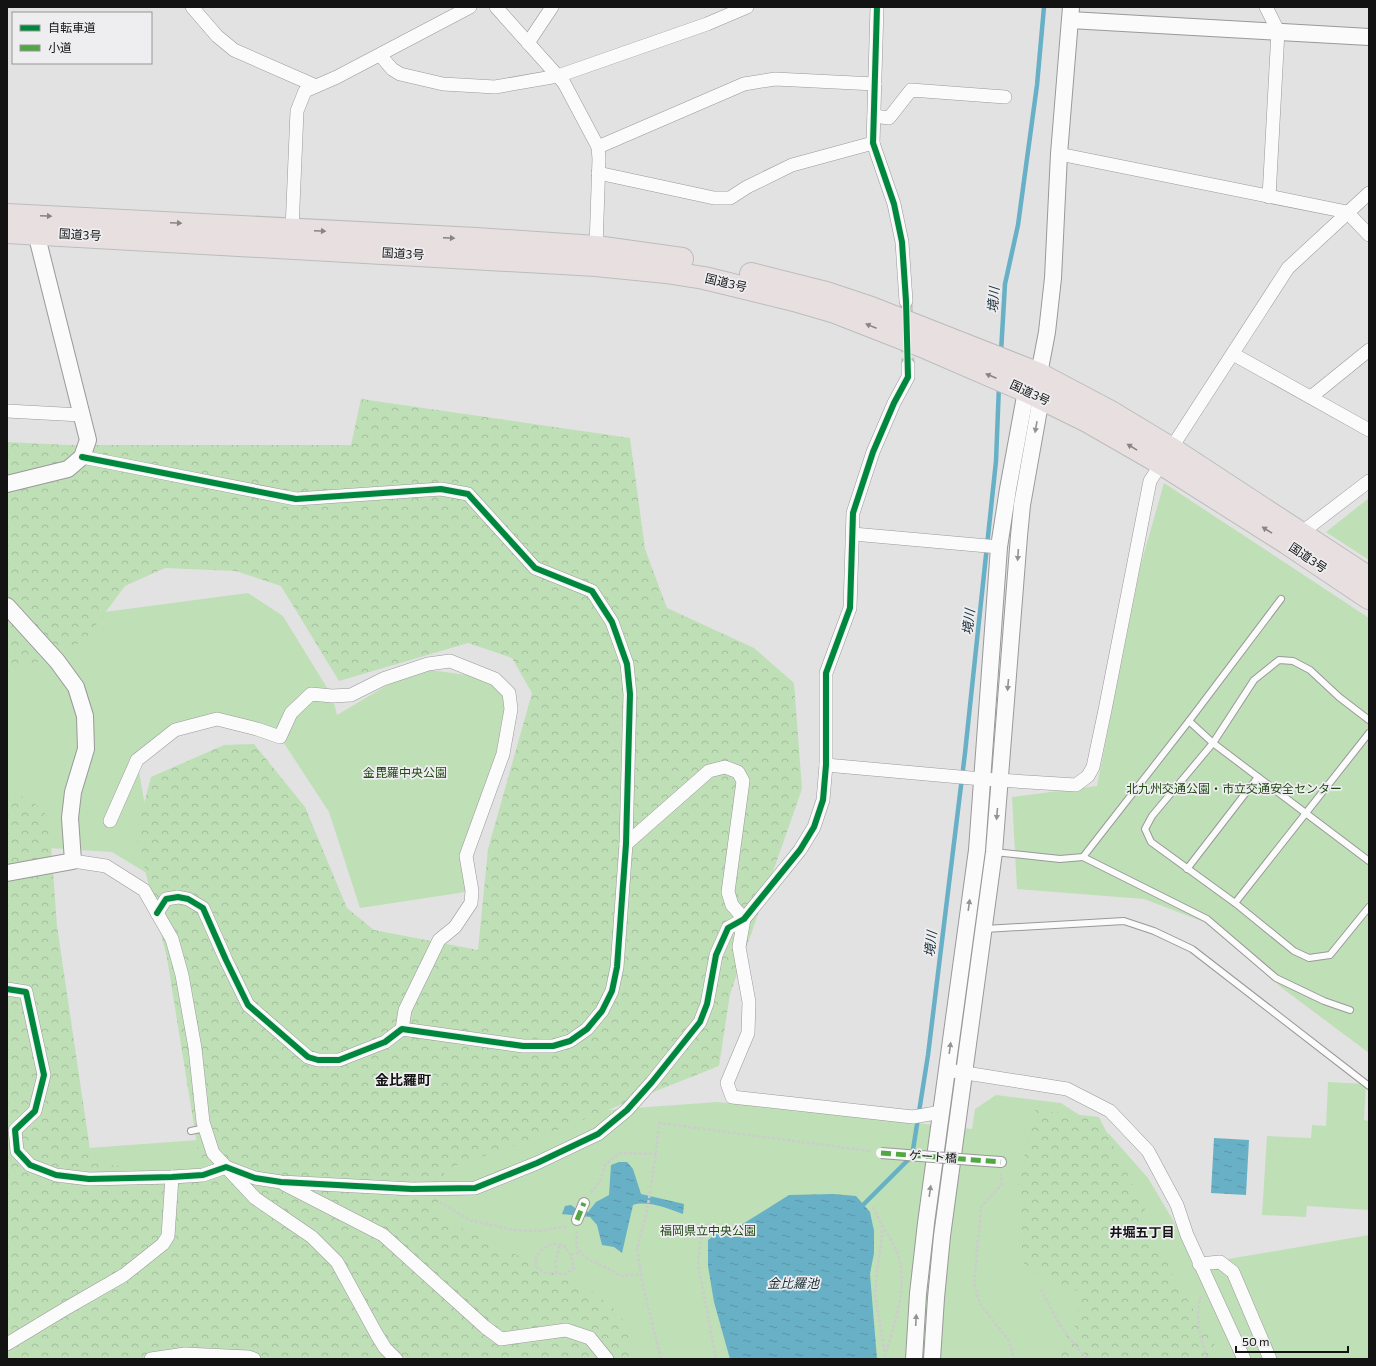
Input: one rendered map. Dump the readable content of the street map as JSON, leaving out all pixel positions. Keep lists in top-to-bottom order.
{
  "streets": {
    "highway": ["国道3号"],
    "street": ["ゲート橋"]
  },
  "districts": ["金比羅町", "井堀五丁目"],
  "water": ["境川", "金比羅池"],
  "parks": ["金毘羅中央公園", "北九州交通公園・市立交通安全センター", "福岡県立中央公園"],
  "legend": ["自転車道", "小道"],
  "scale_bar": "50 m"
}
